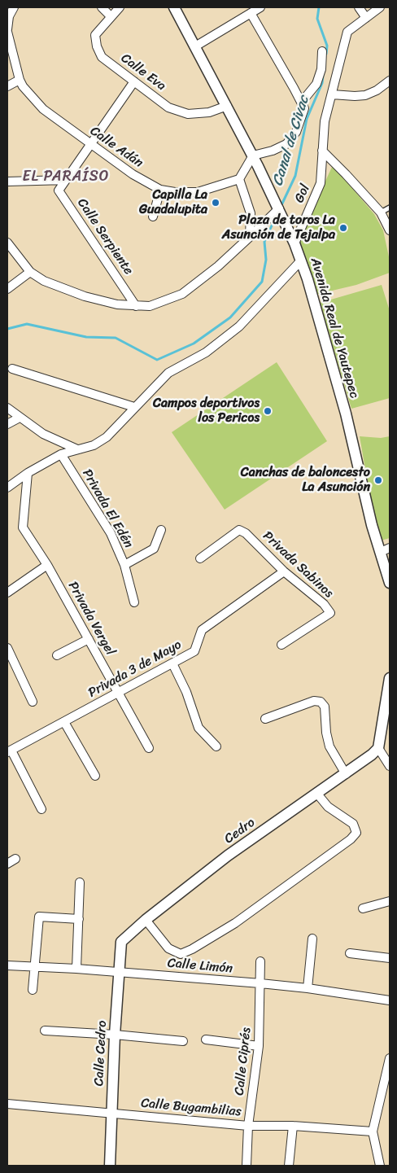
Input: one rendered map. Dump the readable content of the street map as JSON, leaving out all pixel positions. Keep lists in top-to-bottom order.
{
  "streets": {
    "street": [
      "Calle Eva",
      "Calle Adán",
      "Gol",
      "Calle Serpiente",
      "Avenida Real de Yautepec",
      "Privada El Edén",
      "Privada Sabinos",
      "Privada Vergel",
      "Privada 3 de Mayo",
      "Cedro",
      "Calle Limón",
      "Calle Cedro",
      "Calle Ciprés",
      "Calle Bugambilias"
    ]
  },
  "crossings": [
    ["Calle Eva", "Calle Serpiente"],
    ["Calle Eva", "Avenida Real de Yautepec"],
    ["Calle Adán", "Calle Serpiente"],
    ["Gol", "Avenida Real de Yautepec"],
    ["Privada Sabinos", "Privada 3 de Mayo"],
    ["Privada Vergel", "Privada 3 de Mayo"],
    ["Cedro", "Calle Cedro"],
    ["Calle Limón", "Calle Cedro"],
    ["Calle Limón", "Calle Ciprés"],
    ["Calle Cedro", "Calle Bugambilias"],
    ["Calle Ciprés", "Calle Bugambilias"]
  ],
  "districts": ["EL PARAÍSO"],
  "water": ["Canal de Civac"],
  "places": [
    "Capilla La Guadalupita",
    "Plaza de toros La Asunción de Tejalpa",
    "Campos deportivos los Pericos",
    "Canchas de baloncesto La Asunción"
  ]
}
